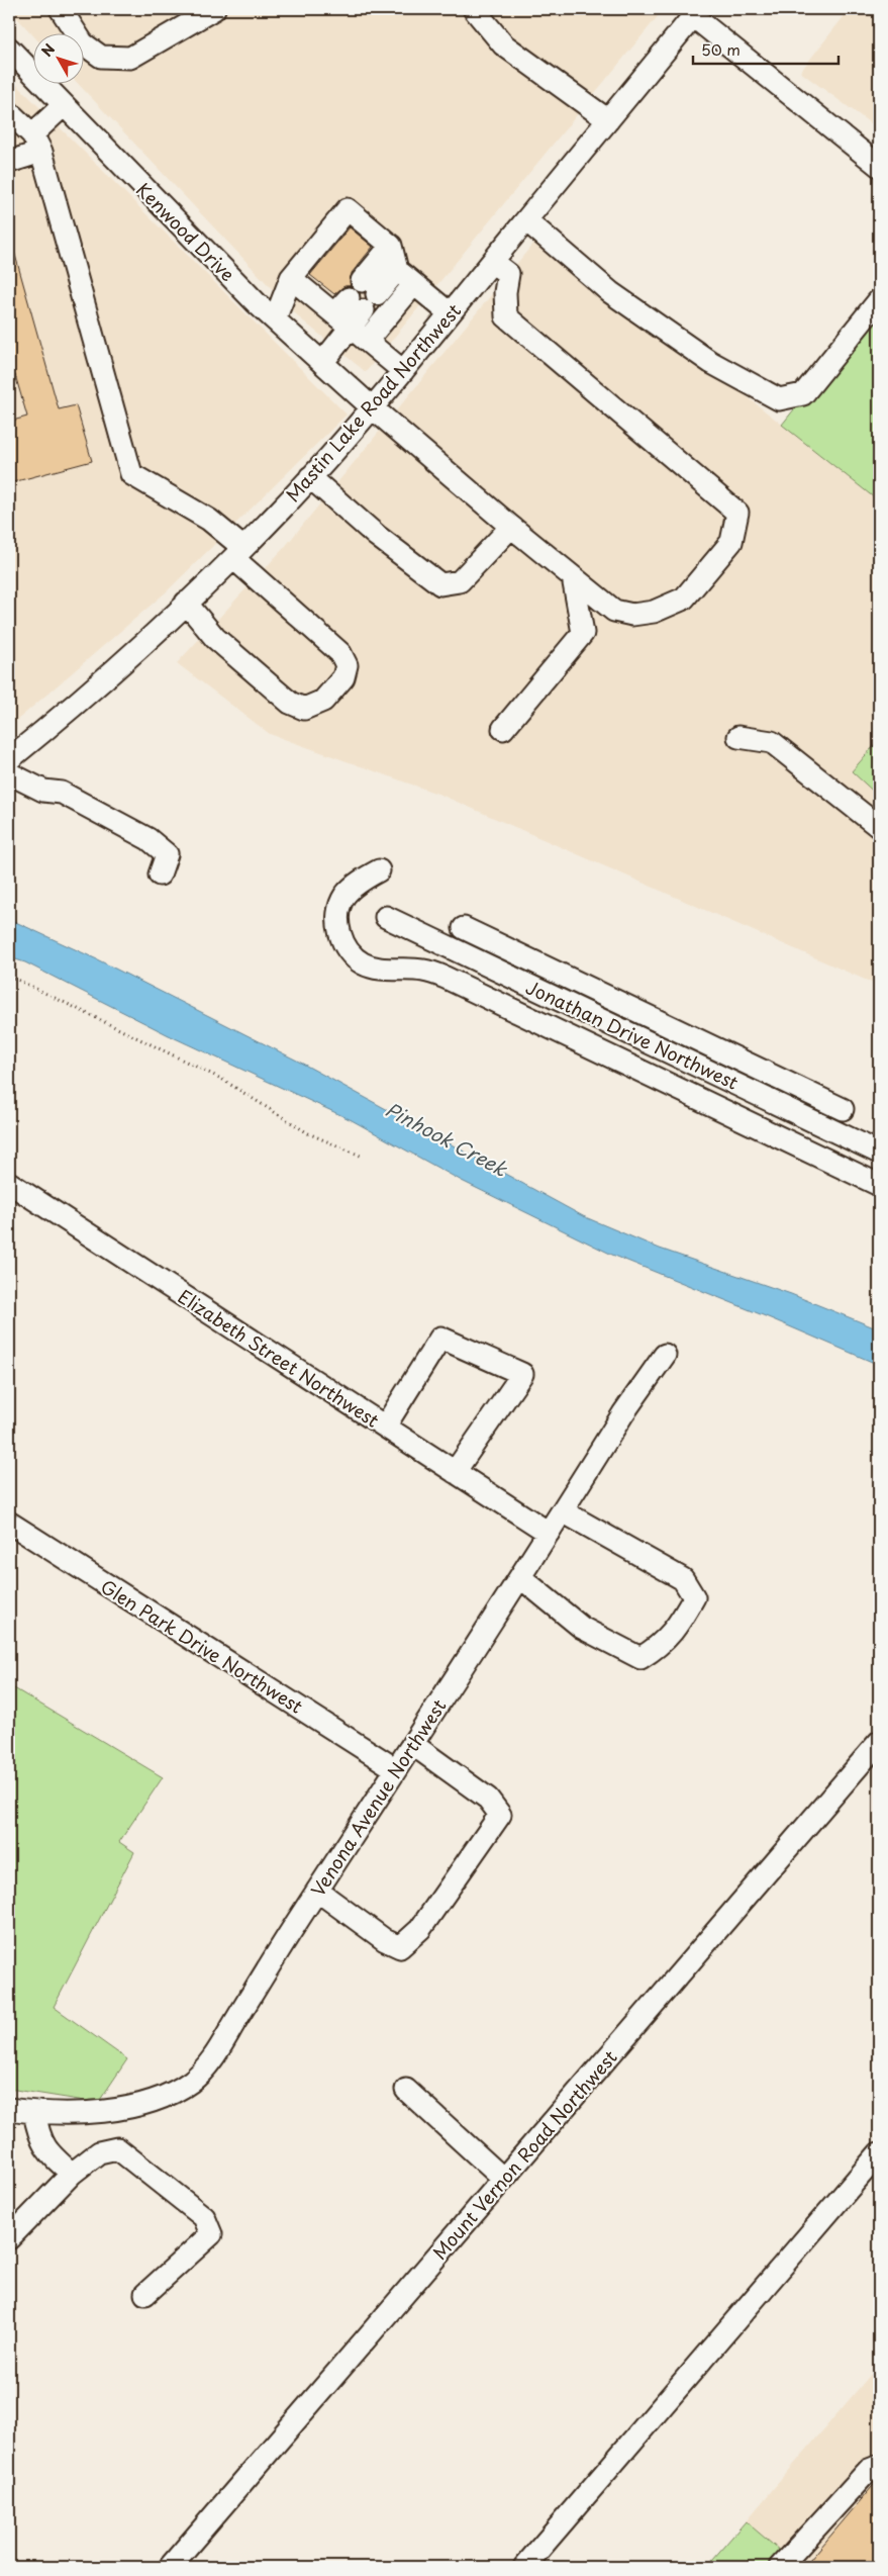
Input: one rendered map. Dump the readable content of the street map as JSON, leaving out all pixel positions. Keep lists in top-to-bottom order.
{
  "streets": {
    "street": [
      "Kenwood Drive",
      "Mastin Lake Road Northwest",
      "Jonathan Drive Northwest",
      "Elizabeth Street Northwest",
      "Glen Park Drive Northwest",
      "Venona Avenue Northwest",
      "Mount Vernon Road Northwest"
    ]
  },
  "crossings": [
    ["Kenwood Drive", "Mastin Lake Road Northwest"],
    ["Elizabeth Street Northwest", "Venona Avenue Northwest"],
    ["Glen Park Drive Northwest", "Venona Avenue Northwest"]
  ],
  "water": ["Pinhook Creek"],
  "scale_bar": "50 m",
  "north": "top left"
}
